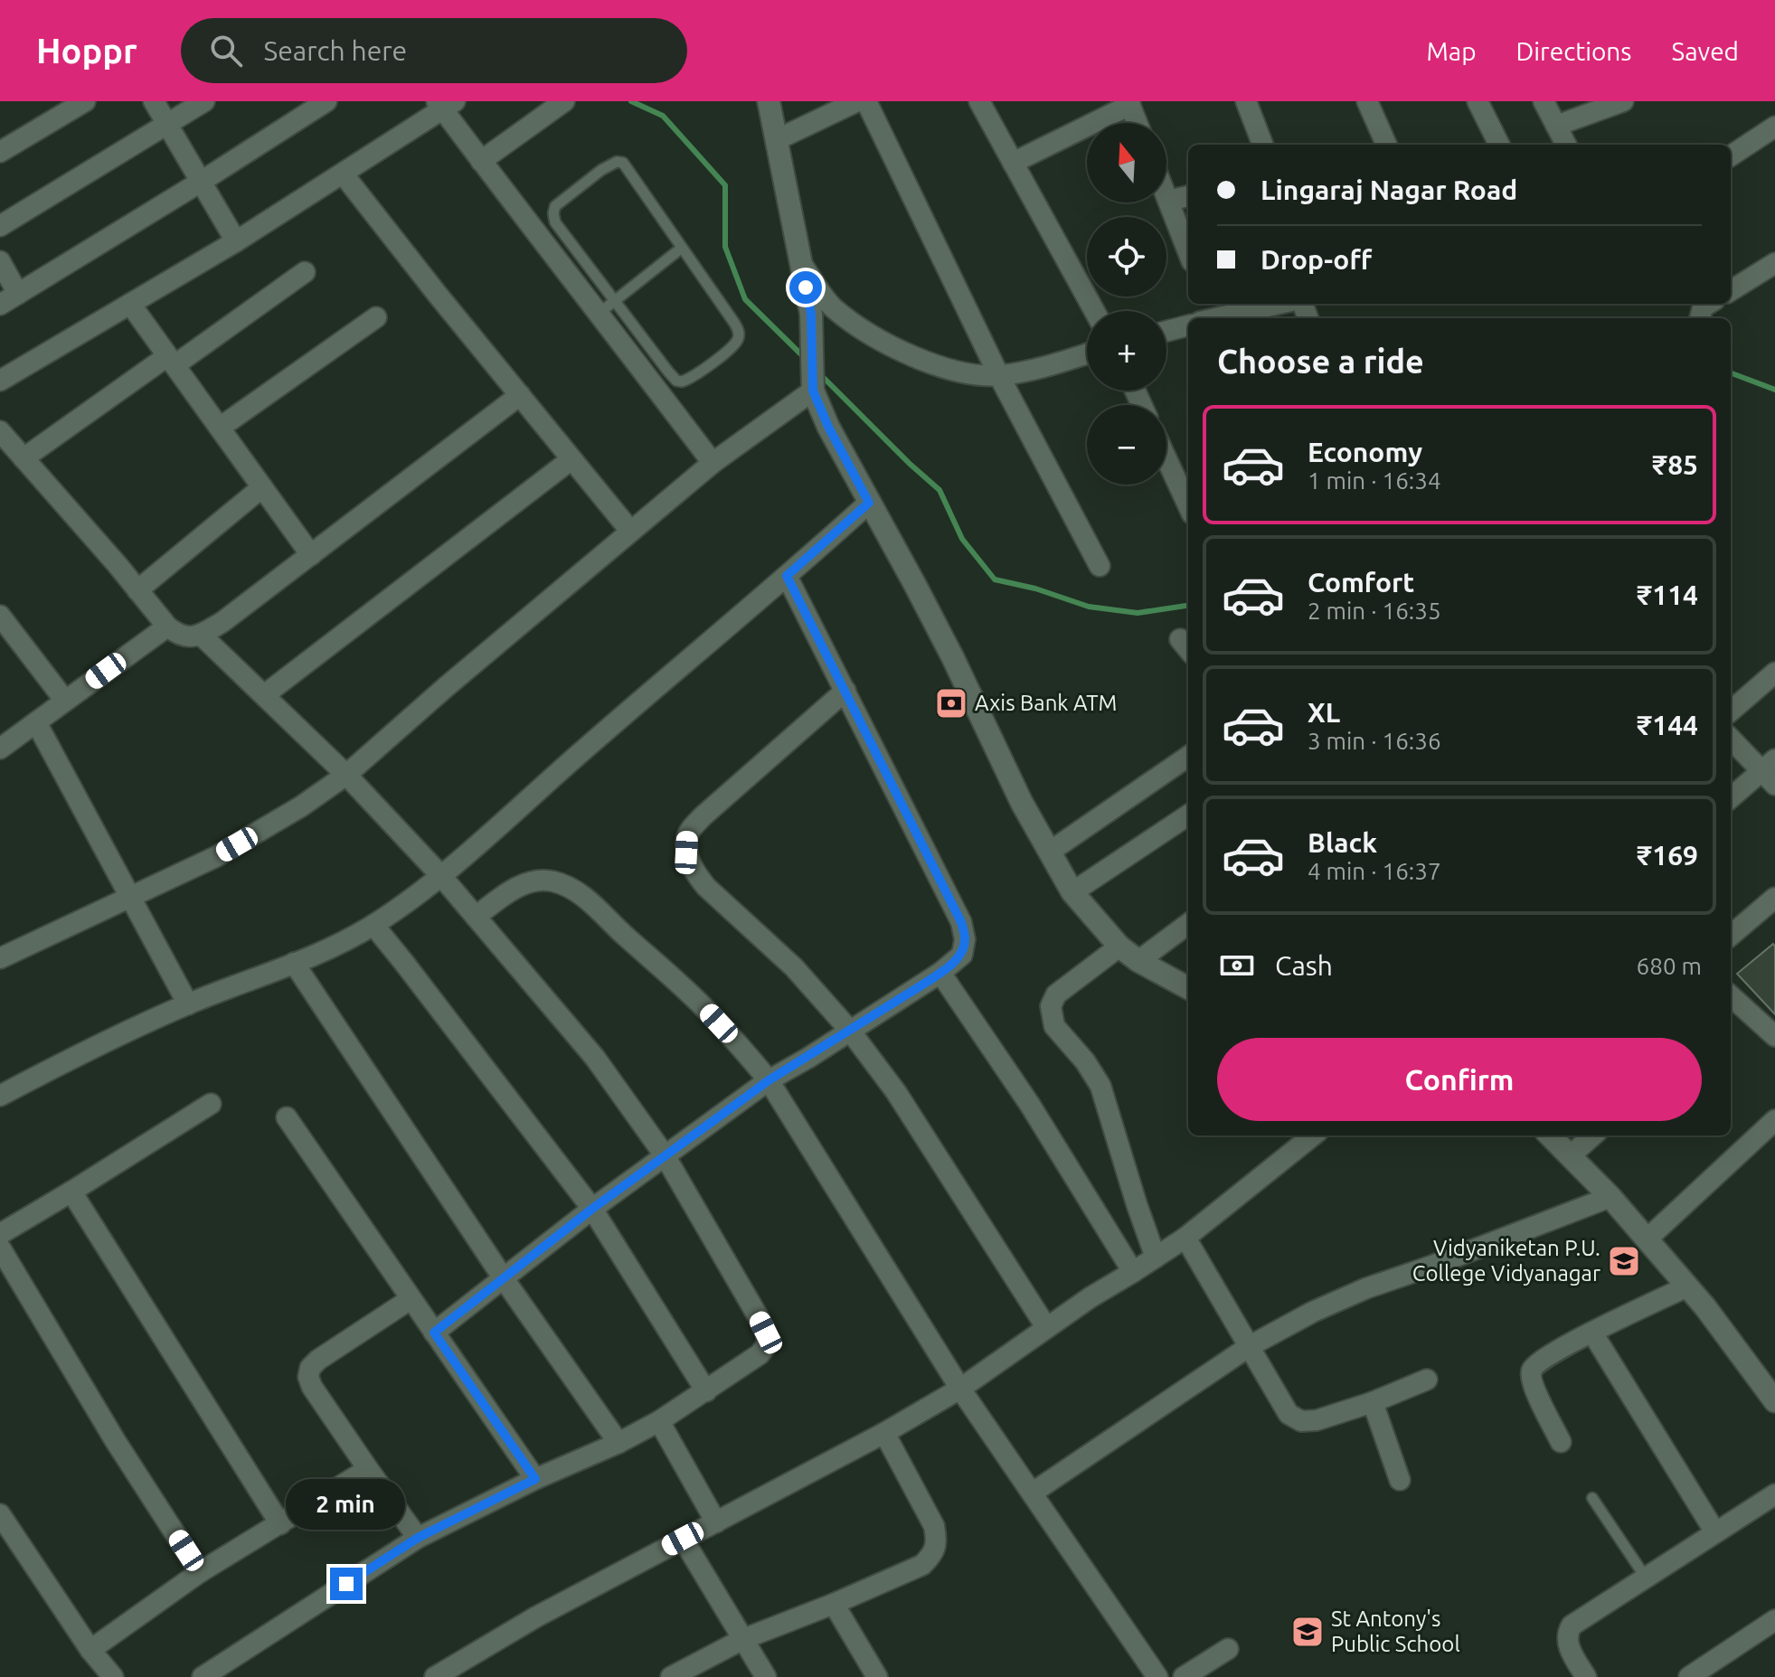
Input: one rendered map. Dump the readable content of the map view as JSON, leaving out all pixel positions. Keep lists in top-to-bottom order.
{
  "places": {
    "bank": ["Axis Bank ATM"],
    "school or university": ["Vidyaniketan P.U. College Vidyanagar", "St Antony's Public School"]
  },
  "north": "top",
  "page": {
    "header": "Hoppr",
    "search": "Search here",
    "nav": ["Map", "Directions", "Saved"],
    "map_buttons": ["+", "−"],
    "banner": ["Lingaraj Nagar Road", "Drop-off"],
    "heading": "Choose a ride",
    "list": [
      {
        "name": "Economy",
        "note": "1 min · 16:34",
        "value": "₹85"
      },
      {
        "name": "Comfort",
        "note": "2 min · 16:35",
        "value": "₹114"
      },
      {
        "name": "XL",
        "note": "3 min · 16:36",
        "value": "₹144"
      },
      {
        "name": "Black",
        "note": "4 min · 16:37",
        "value": "₹169"
      }
    ],
    "pay": ["Cash", "680 m"],
    "buttons": "Confirm",
    "bubble": "2 min"
  }
}
